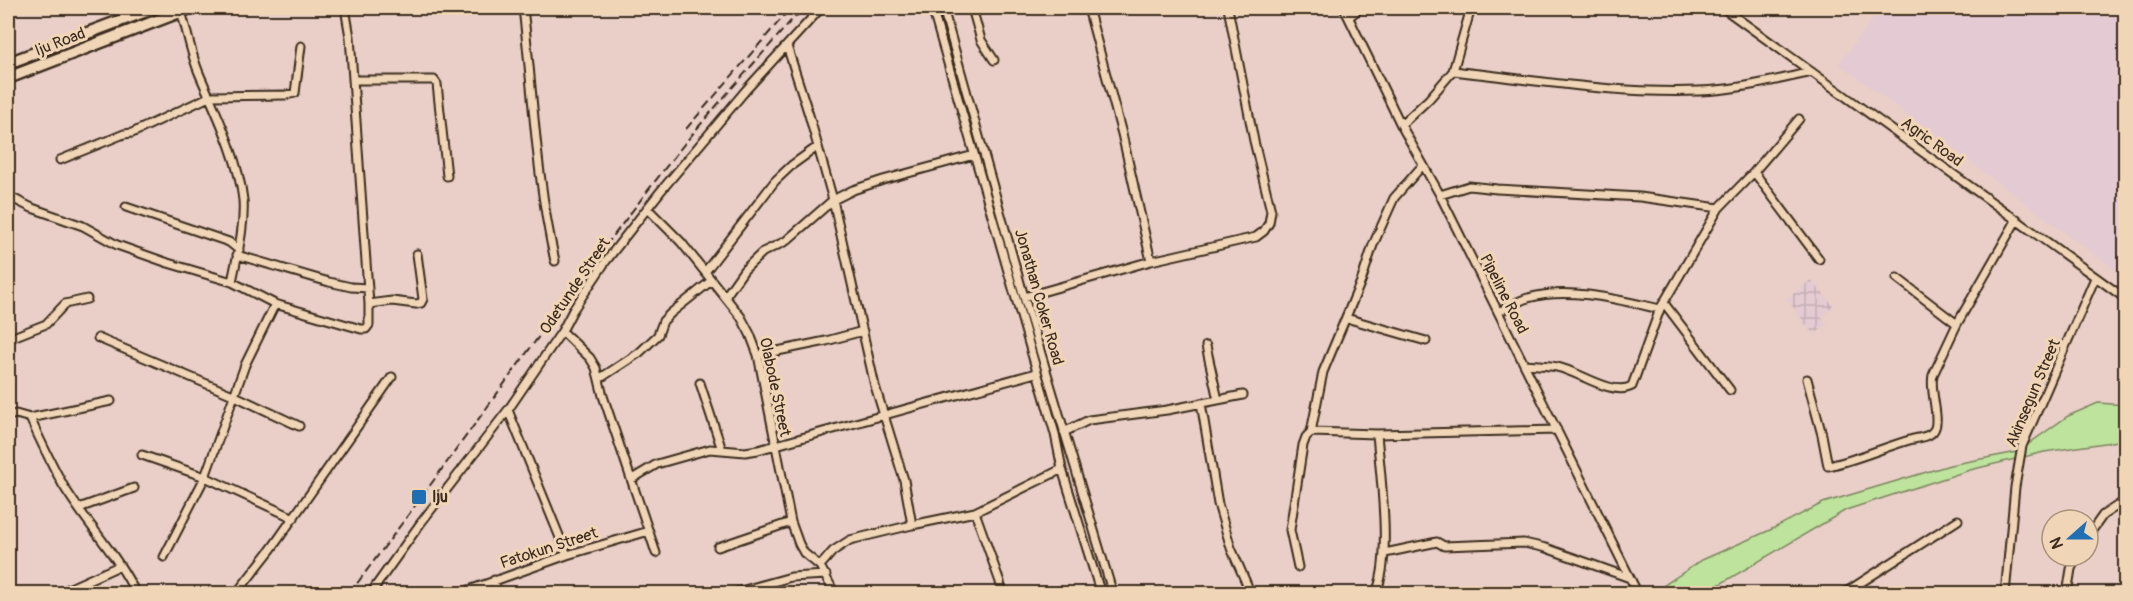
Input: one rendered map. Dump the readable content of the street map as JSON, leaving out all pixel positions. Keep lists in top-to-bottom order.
{
  "streets": {
    "main road": ["Iju Road"],
    "street": [
      "Agric Road",
      "Odetunde Street",
      "Pipeline Road",
      "Jonathan Coker Road",
      "Olabode Street",
      "Akinsegun Street",
      "Fatokun Street"
    ]
  },
  "crossings": [
    ["Agric Road", "Akinsegun Street"],
    ["Odetunde Street", "Olabode Street"]
  ],
  "places": {
    "transit": ["Iju"]
  },
  "north": "left"
}
